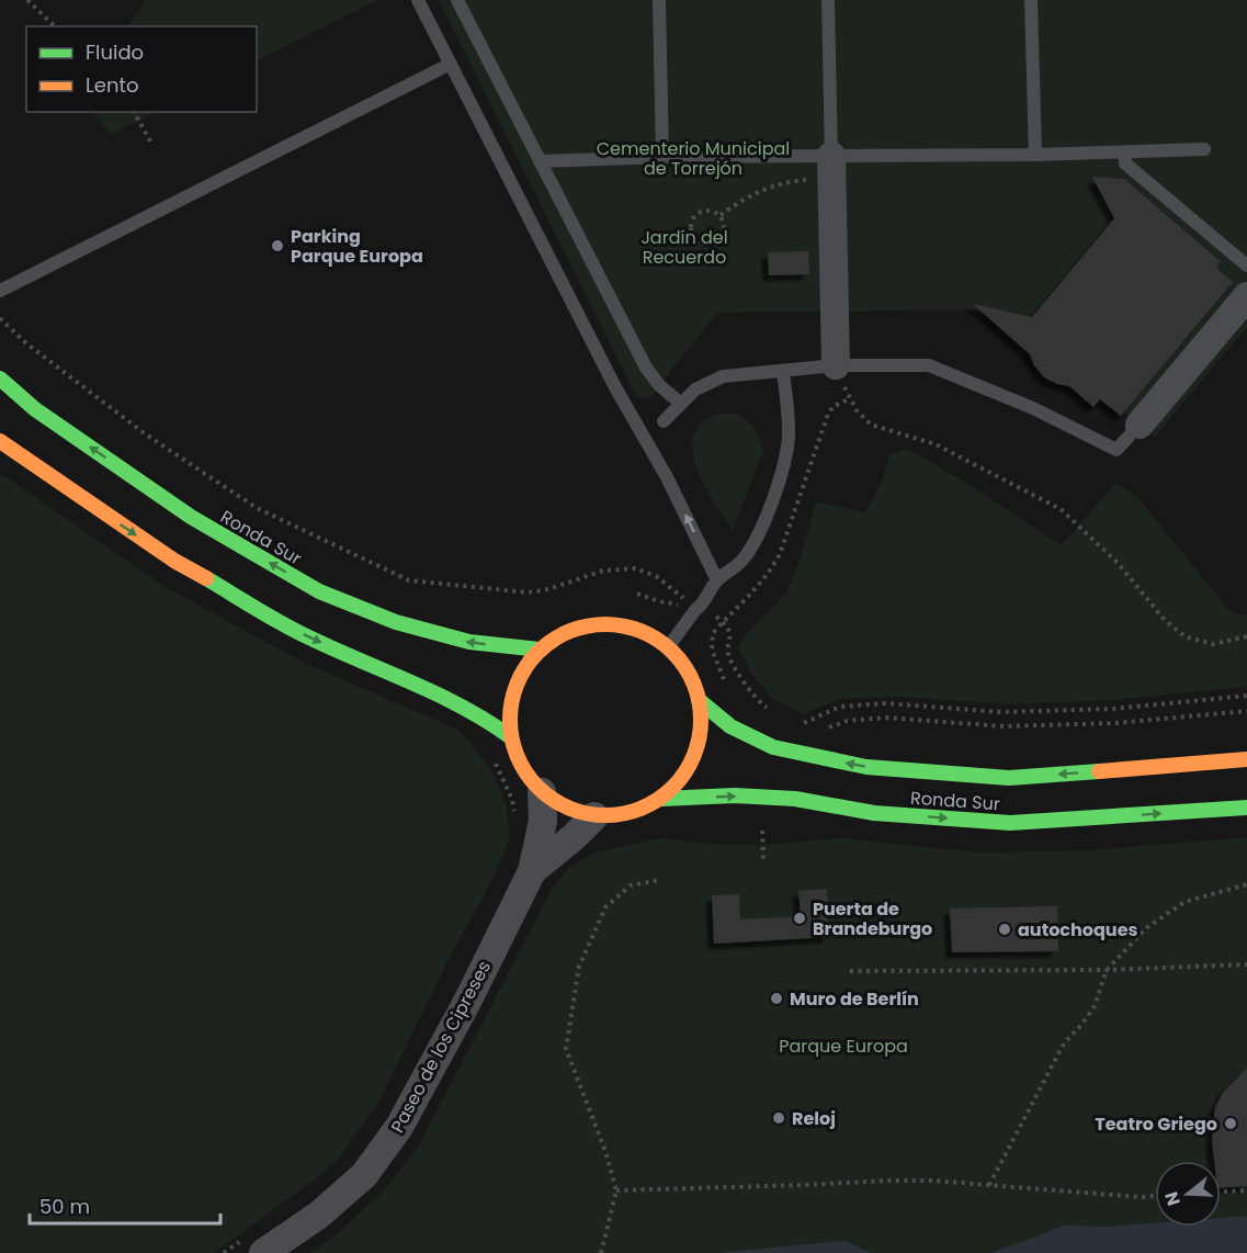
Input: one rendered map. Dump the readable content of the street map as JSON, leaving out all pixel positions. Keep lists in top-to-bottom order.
{
  "streets": {
    "main road": ["Ronda Sur"],
    "street": ["Paseo de los Cipreses"]
  },
  "crossings": [
    ["Ronda Sur", "Paseo de los Cipreses"]
  ],
  "parks": ["Cementerio Municipal de Torrejón", "Jardín del Recuerdo", "Parque Europa"],
  "places": [
    "Parking Parque Europa",
    "Puerta de Brandeburgo",
    "autochoques",
    "Muro de Berlín",
    "Reloj",
    "Teatro Griego"
  ],
  "legend": ["Fluido", "Lento"],
  "scale_bar": "50 m",
  "north": "left"
}
